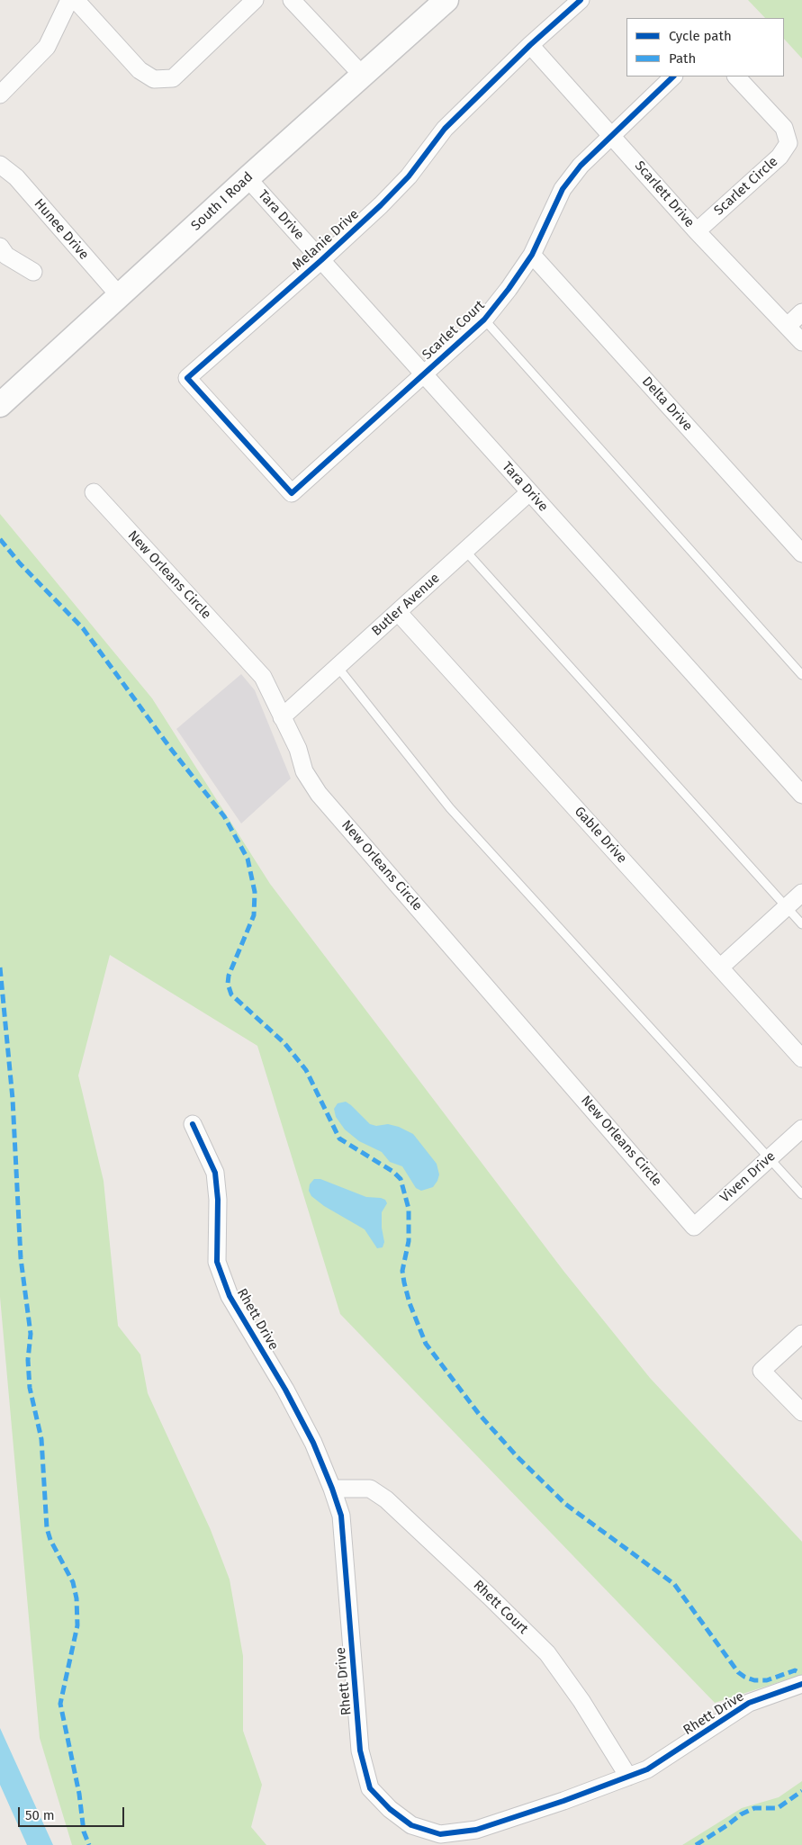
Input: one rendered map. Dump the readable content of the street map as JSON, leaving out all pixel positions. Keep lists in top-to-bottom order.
{
  "streets": {
    "main road": ["South I Road"],
    "street": [
      "Scarlet Circle",
      "Scarlett Drive",
      "Tara Drive",
      "Hunee Drive",
      "Melanie Drive",
      "Scarlet Court",
      "Delta Drive",
      "New Orleans Circle",
      "Butler Avenue",
      "Gable Drive",
      "Viven Drive",
      "Rhett Drive",
      "Rhett Court"
    ]
  },
  "crossings": [
    ["Scarlet Circle", "Scarlett Drive"],
    ["Scarlett Drive", "Melanie Drive"],
    ["Scarlett Drive", "Scarlet Court"],
    ["South I Road", "Tara Drive"],
    ["South I Road", "Hunee Drive"],
    ["Tara Drive", "Melanie Drive"],
    ["Tara Drive", "Scarlet Court"],
    ["Tara Drive", "Butler Avenue"],
    ["Melanie Drive", "Scarlet Court"],
    ["Scarlet Court", "Delta Drive"],
    ["New Orleans Circle", "Butler Avenue"],
    ["New Orleans Circle", "Viven Drive"],
    ["Butler Avenue", "Gable Drive"],
    ["Rhett Drive", "Rhett Court"]
  ],
  "legend": ["Cycle path", "Path"],
  "scale_bar": "50 m"
}
